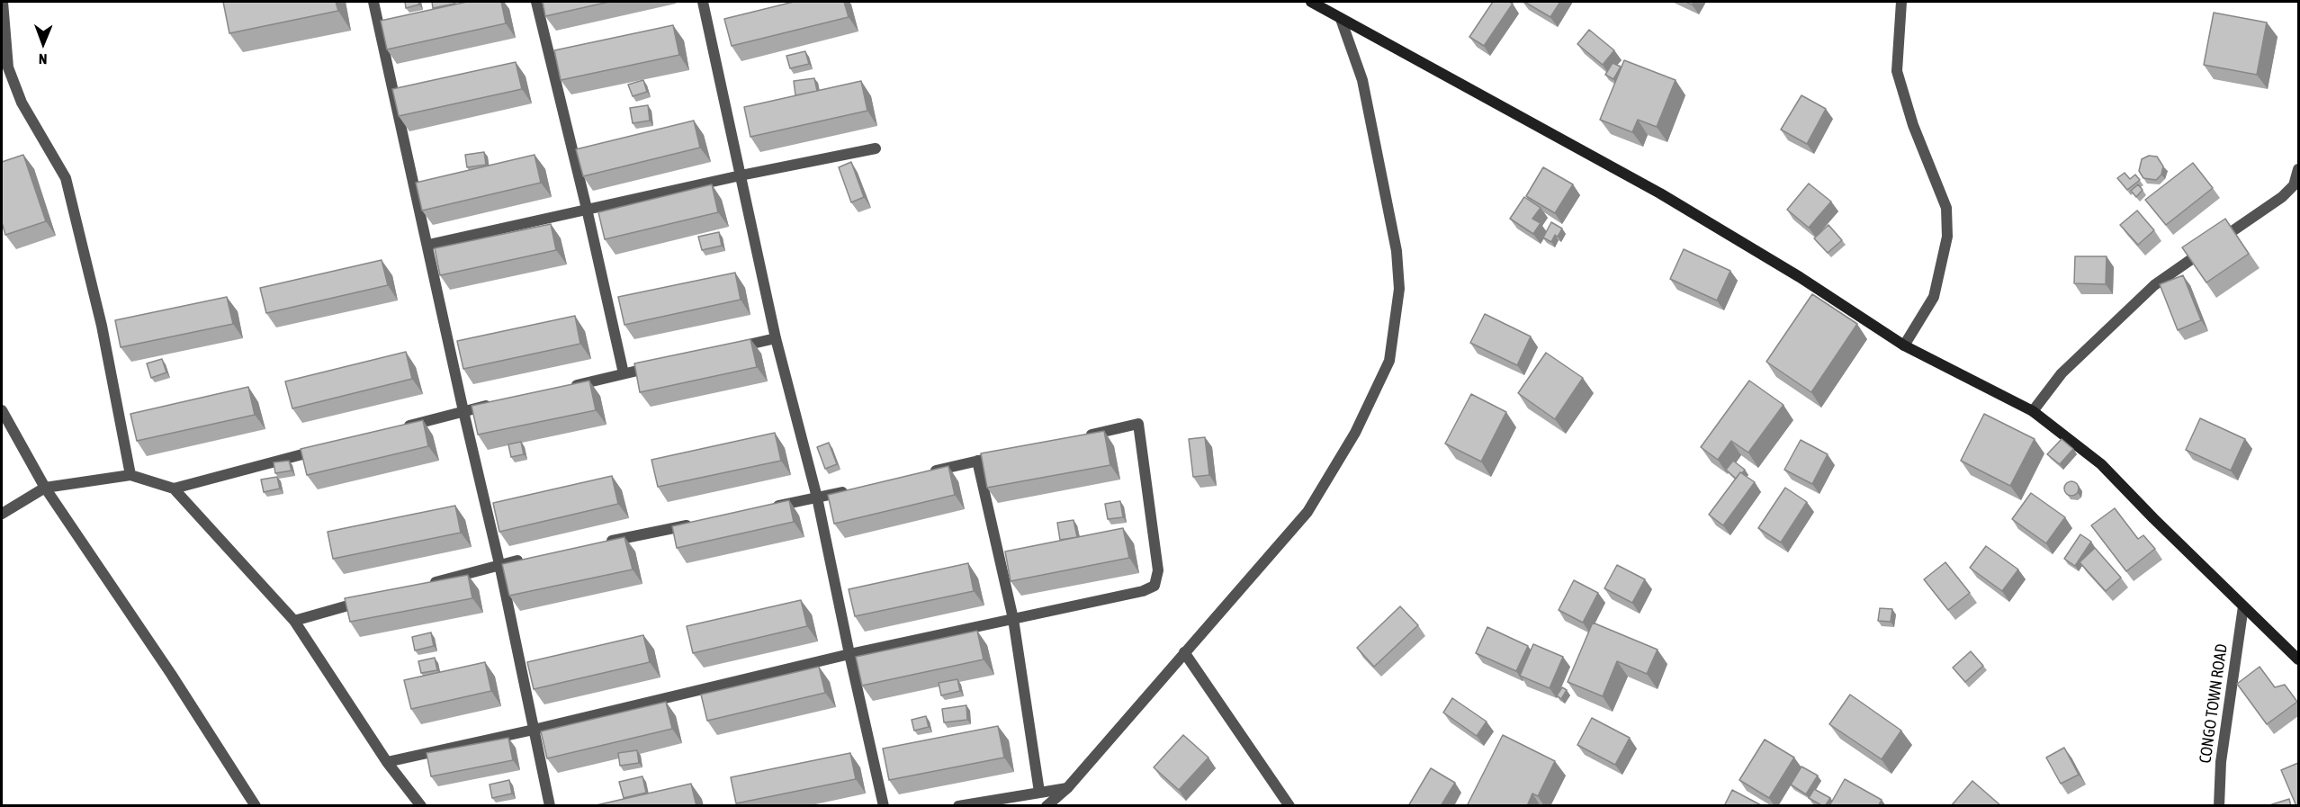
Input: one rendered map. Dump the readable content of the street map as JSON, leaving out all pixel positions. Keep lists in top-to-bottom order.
{
  "streets": {
    "street": ["CONGO TOWN ROAD"]
  },
  "north": "bottom"
}
